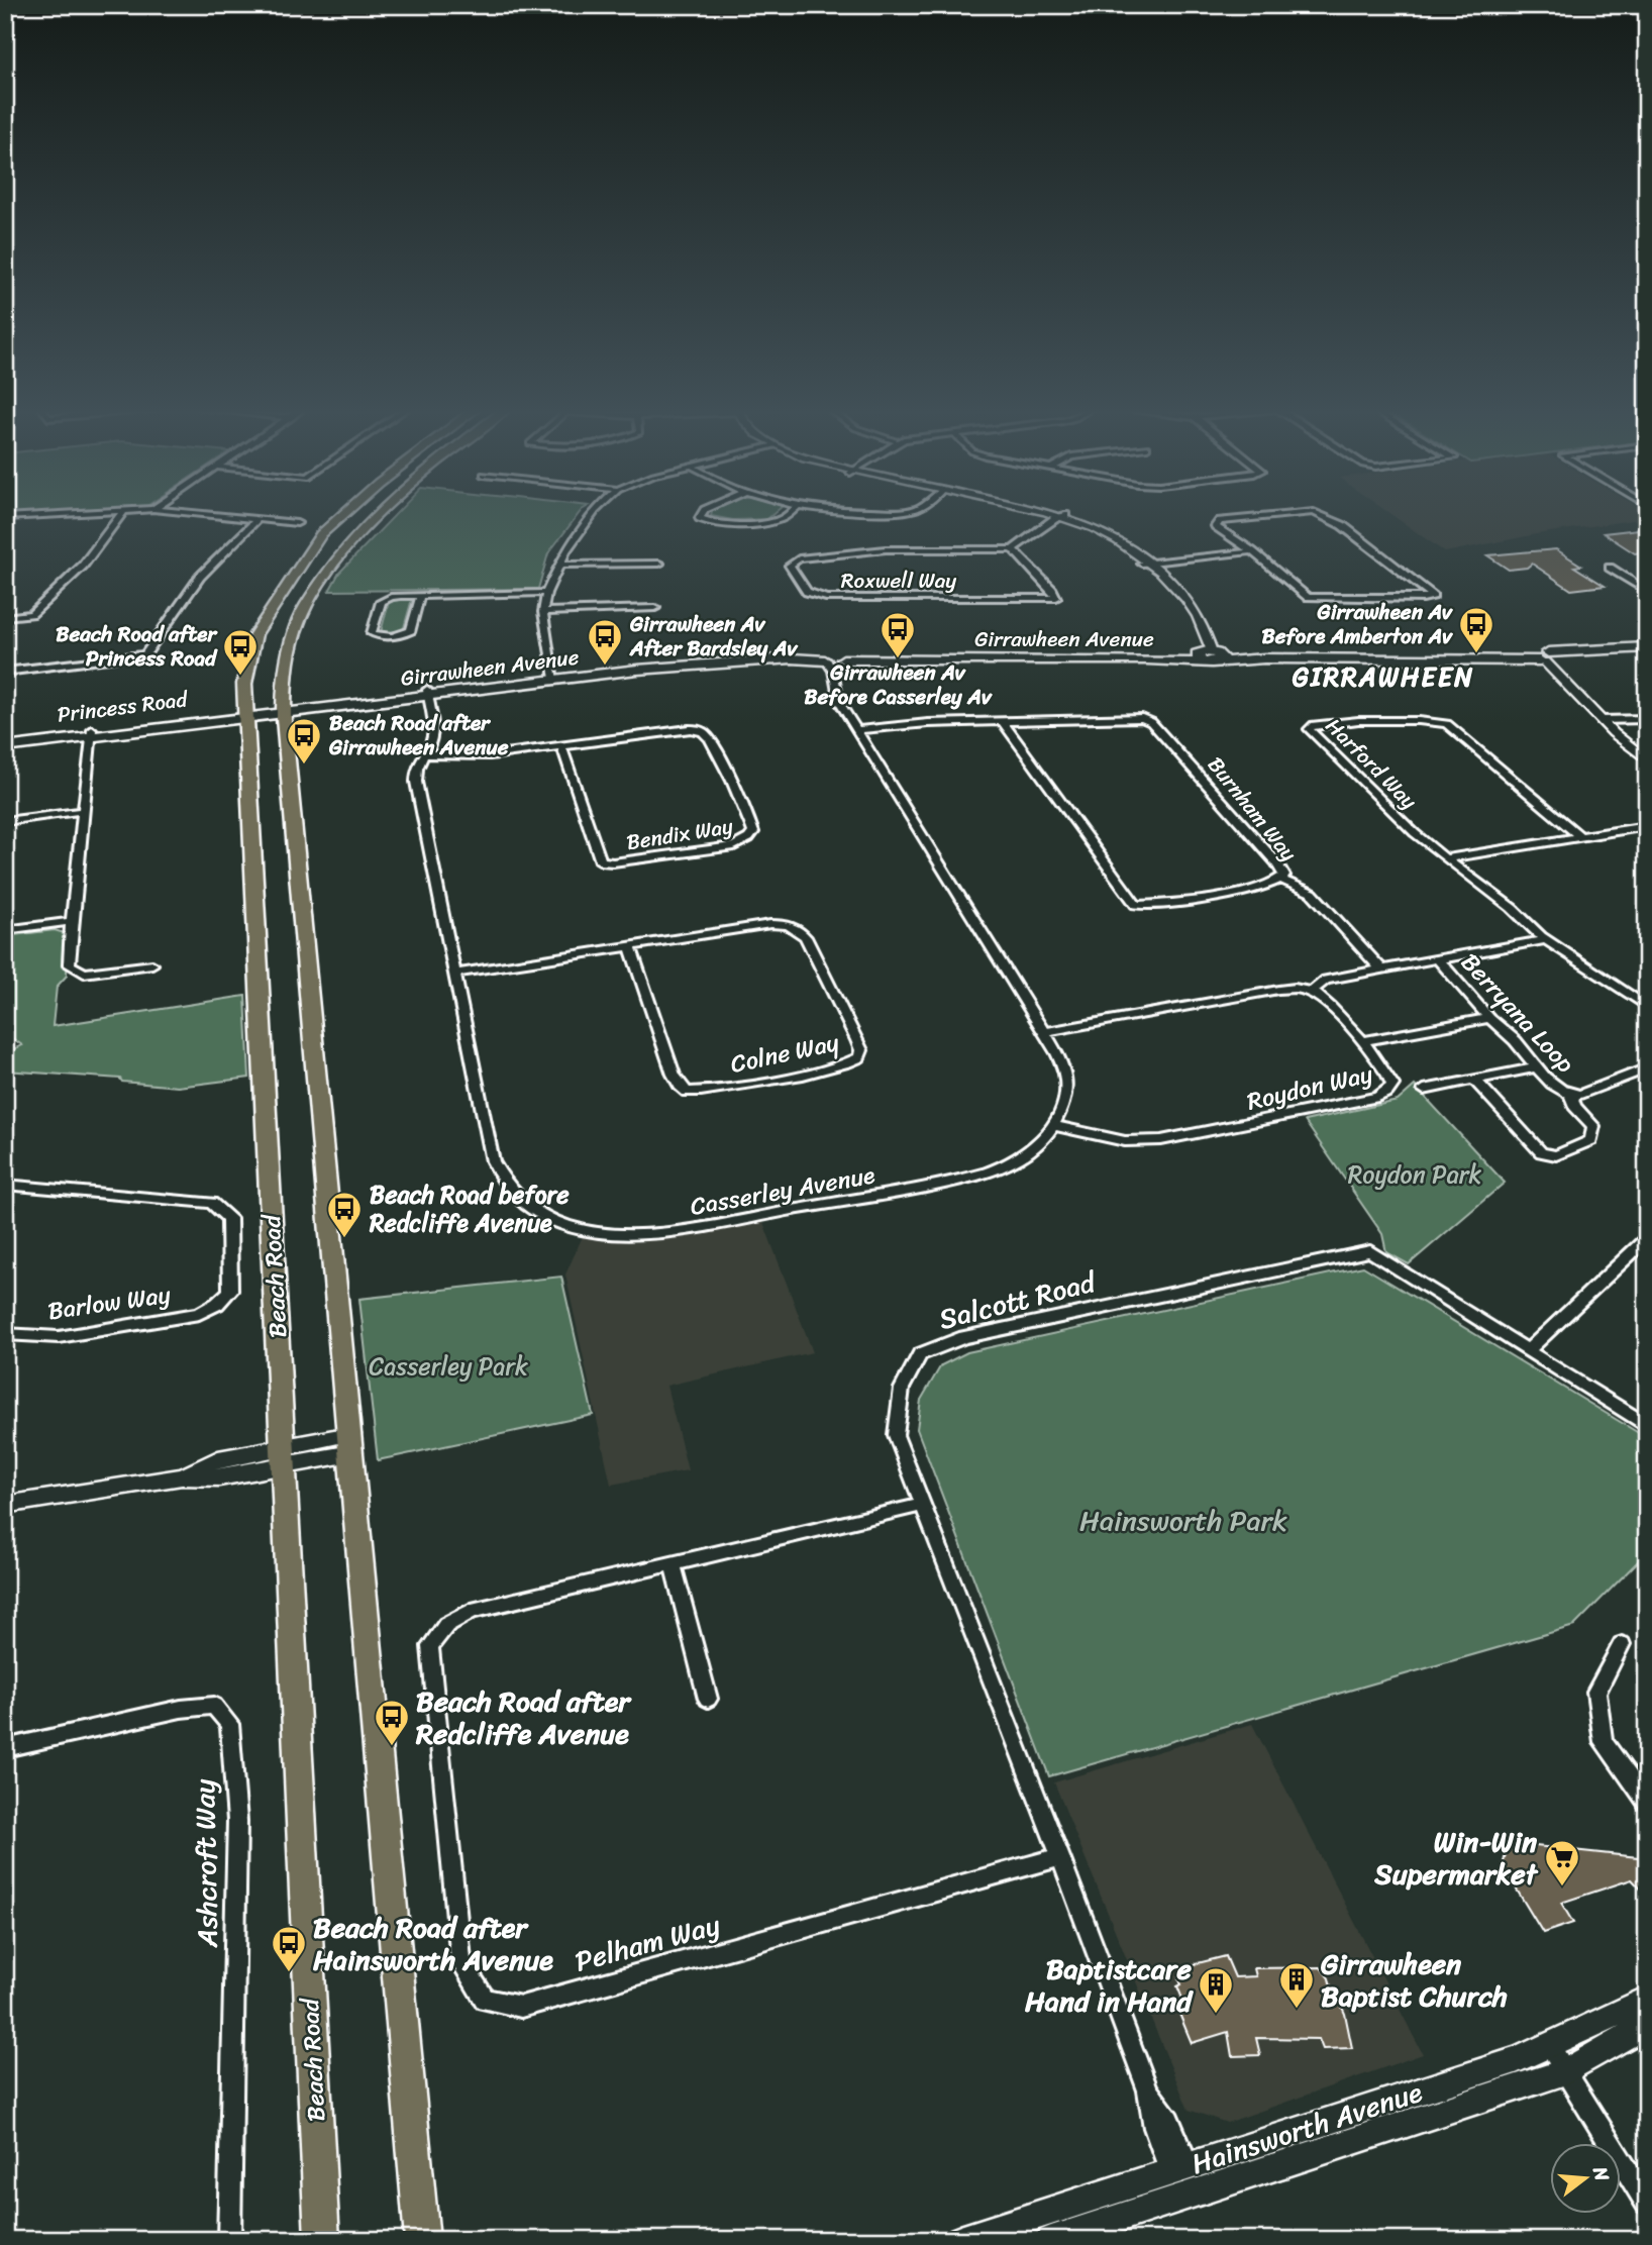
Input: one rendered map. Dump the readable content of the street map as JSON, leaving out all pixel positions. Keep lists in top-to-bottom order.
{
  "streets": {
    "main road": ["Girrawheen Avenue", "Princess Road", "Beach Road"],
    "street": [
      "Roxwell Way",
      "Harford Way",
      "Burnham Way",
      "Bendix Way",
      "Berryana Loop",
      "Colne Way",
      "Roydon Way",
      "Casserley Avenue",
      "Salcott Road",
      "Barlow Way",
      "Ashcroft Way",
      "Pelham Way",
      "Hainsworth Avenue"
    ]
  },
  "crossings": [
    ["Girrawheen Avenue", "Princess Road"],
    ["Girrawheen Avenue", "Casserley Avenue"],
    ["Girrawheen Avenue", "Beach Road"],
    ["Princess Road", "Beach Road"],
    ["Burnham Way", "Casserley Avenue"],
    ["Bendix Way", "Casserley Avenue"],
    ["Colne Way", "Casserley Avenue"],
    ["Roydon Way", "Casserley Avenue"],
    ["Salcott Road", "Pelham Way"],
    ["Salcott Road", "Hainsworth Avenue"]
  ],
  "districts": ["GIRRAWHEEN"],
  "parks": ["Roydon Park", "Casserley Park", "Hainsworth Park"],
  "places": {
    "bus stop": [
      "Girrawheen Av Before Amberton Av",
      "Girrawheen Av Before Casserley Av",
      "Girrawheen Av After Bardsley Av",
      "Beach Road after Princess Road",
      "Beach Road after Girrawheen Avenue",
      "Beach Road before Redcliffe Avenue",
      "Beach Road after Redcliffe Avenue",
      "Beach Road after Hainsworth Avenue"
    ],
    "supermarket": ["Win-Win Supermarket"],
    "building": ["Girrawheen Baptist Church", "Baptistcare Hand in Hand"]
  },
  "north": "right"
}
